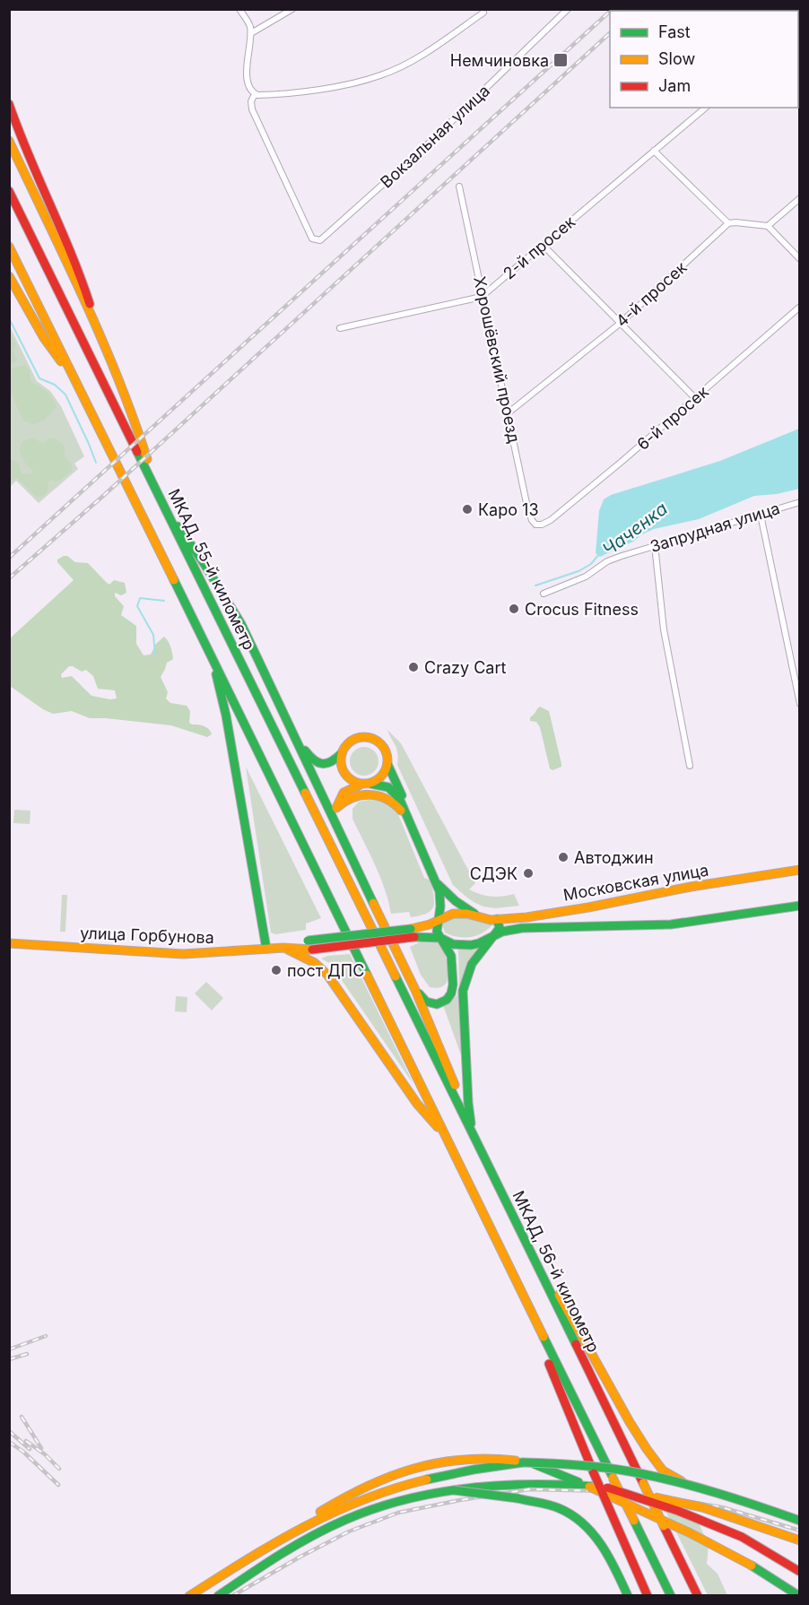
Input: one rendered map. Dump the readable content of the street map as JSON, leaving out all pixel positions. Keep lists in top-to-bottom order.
{
  "streets": {
    "main road": [
      "МКАД, 55-й километр",
      "Московская улица",
      "улица Горбунова",
      "МКАД, 56-й километр"
    ],
    "street": [
      "Вокзальная улица",
      "2-й просек",
      "4-й просек",
      "Хорошёвский проезд",
      "6-й просек",
      "Запрудная улица"
    ]
  },
  "crossings": [
    ["2-й просек", "Хорошёвский проезд"],
    ["4-й просек", "Хорошёвский проезд"],
    ["Хорошёвский проезд", "6-й просек"],
    ["МКАД, 55-й километр", "МКАД, 56-й километр"],
    ["Московская улица", "улица Горбунова"]
  ],
  "water": ["Чаченка"],
  "places": {
    "transit": ["Немчиновка"],
    "other": [
      "Каро 13",
      "Crocus Fitness",
      "Crazy Cart",
      "Автоджин",
      "СДЭК",
      "пост ДПС"
    ]
  },
  "legend": ["Fast", "Slow", "Jam"]
}
